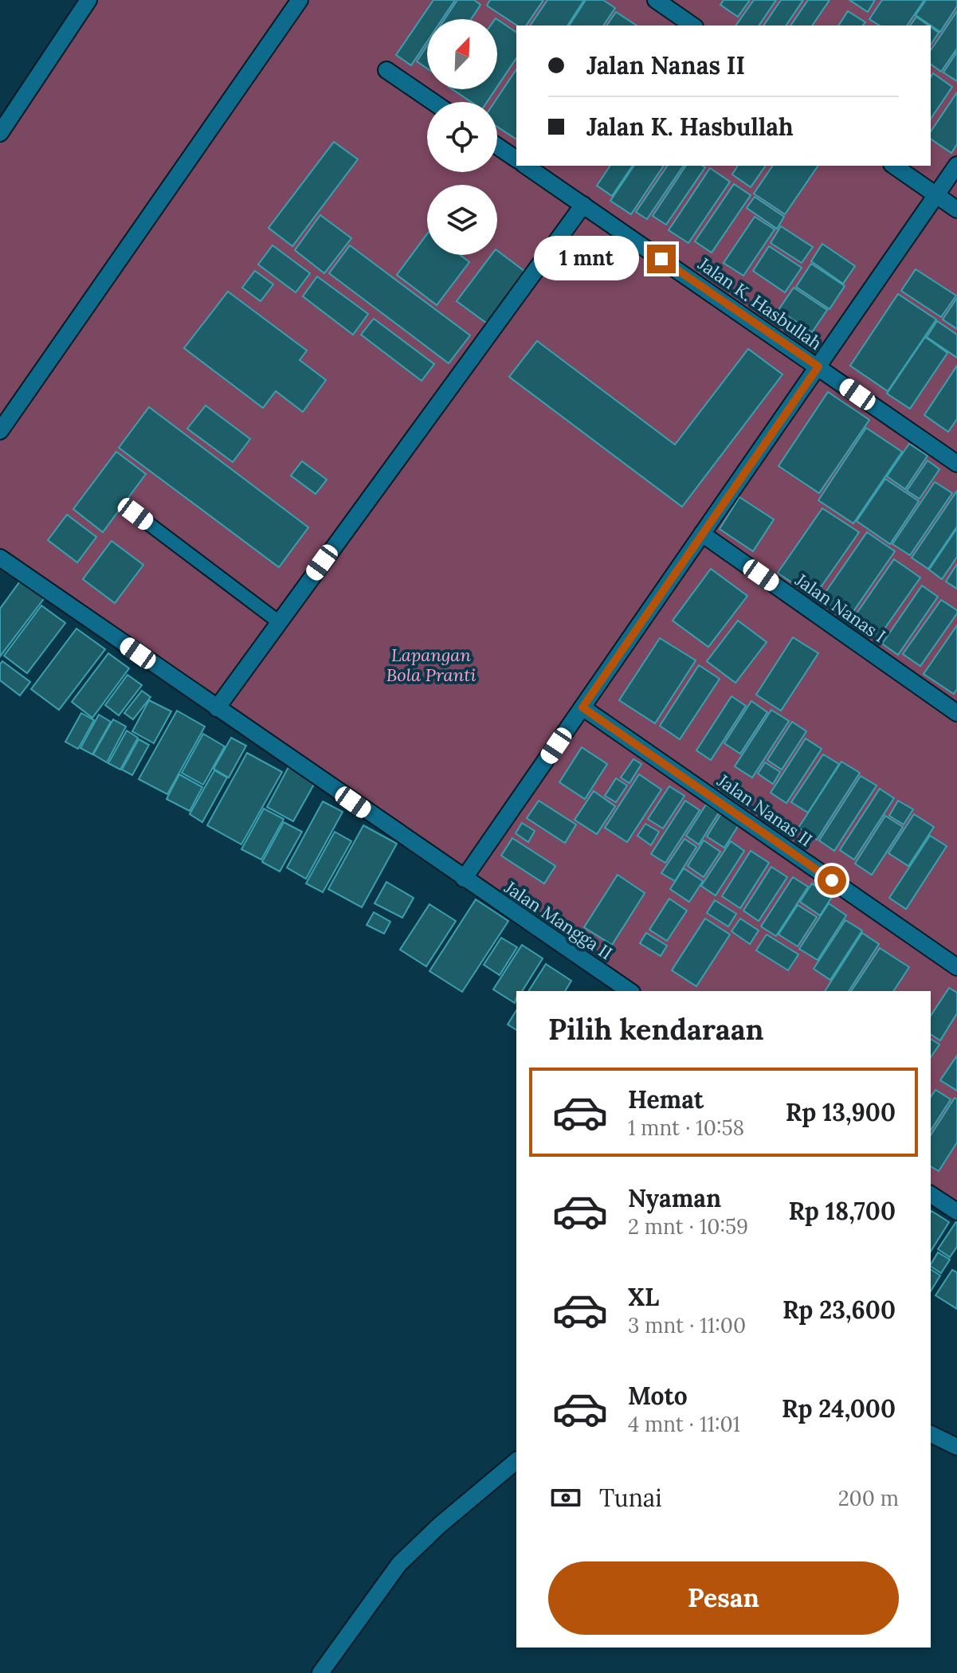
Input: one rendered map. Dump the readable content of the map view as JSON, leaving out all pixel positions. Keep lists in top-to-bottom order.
{
  "streets": {
    "street": [
      "Jalan K. Hasbullah",
      "Jalan Nanas I",
      "Jalan Nanas II",
      "Jalan Mangga II"
    ]
  },
  "parks": ["Lapangan Bola Pranti"],
  "north": "top right",
  "page": {
    "banner": ["Jalan Nanas II", "Jalan K. Hasbullah"],
    "bubble": "1 mnt",
    "heading": "Pilih kendaraan",
    "list": [
      {
        "name": "Hemat",
        "note": "1 mnt · 10:58",
        "value": "Rp 13,900"
      },
      {
        "name": "Nyaman",
        "note": "2 mnt · 10:59",
        "value": "Rp 18,700"
      },
      {
        "name": "XL",
        "note": "3 mnt · 11:00",
        "value": "Rp 23,600"
      },
      {
        "name": "Moto",
        "note": "4 mnt · 11:01",
        "value": "Rp 24,000"
      }
    ],
    "pay": ["Tunai", "200 m"],
    "buttons": "Pesan"
  }
}
